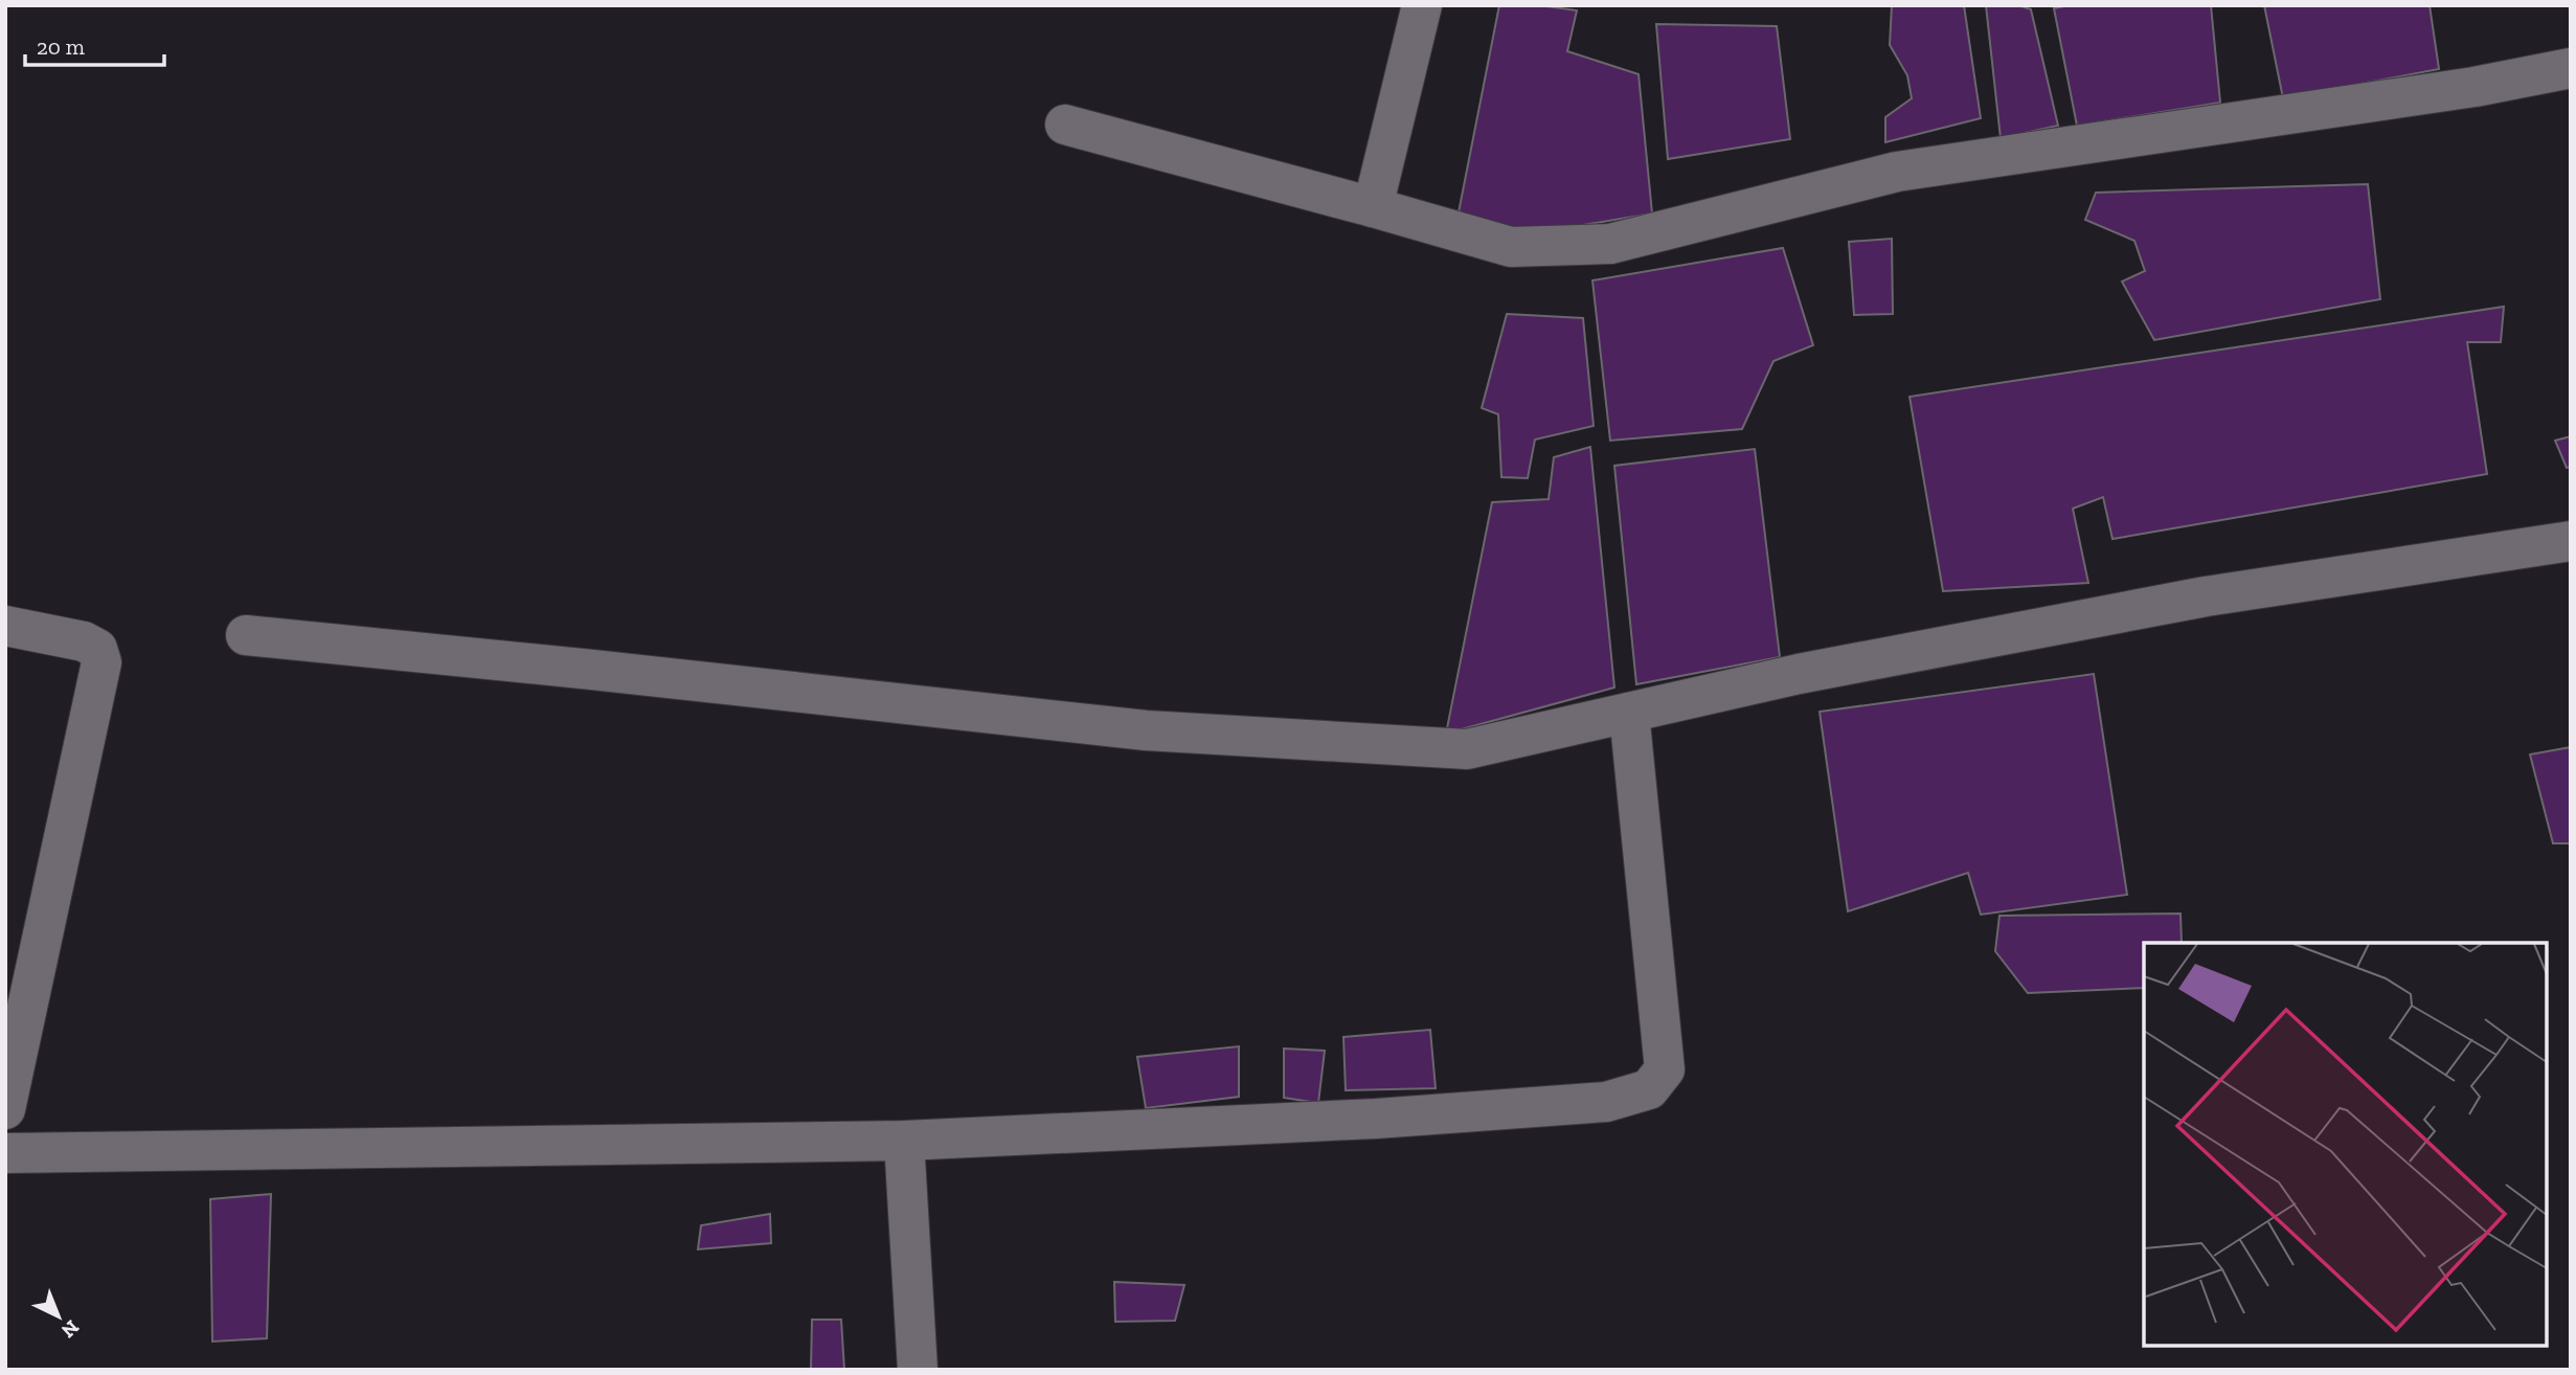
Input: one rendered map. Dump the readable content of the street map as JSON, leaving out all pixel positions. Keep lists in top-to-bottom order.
{
  "scale_bar": "20 m",
  "north": "bottom right"
}
